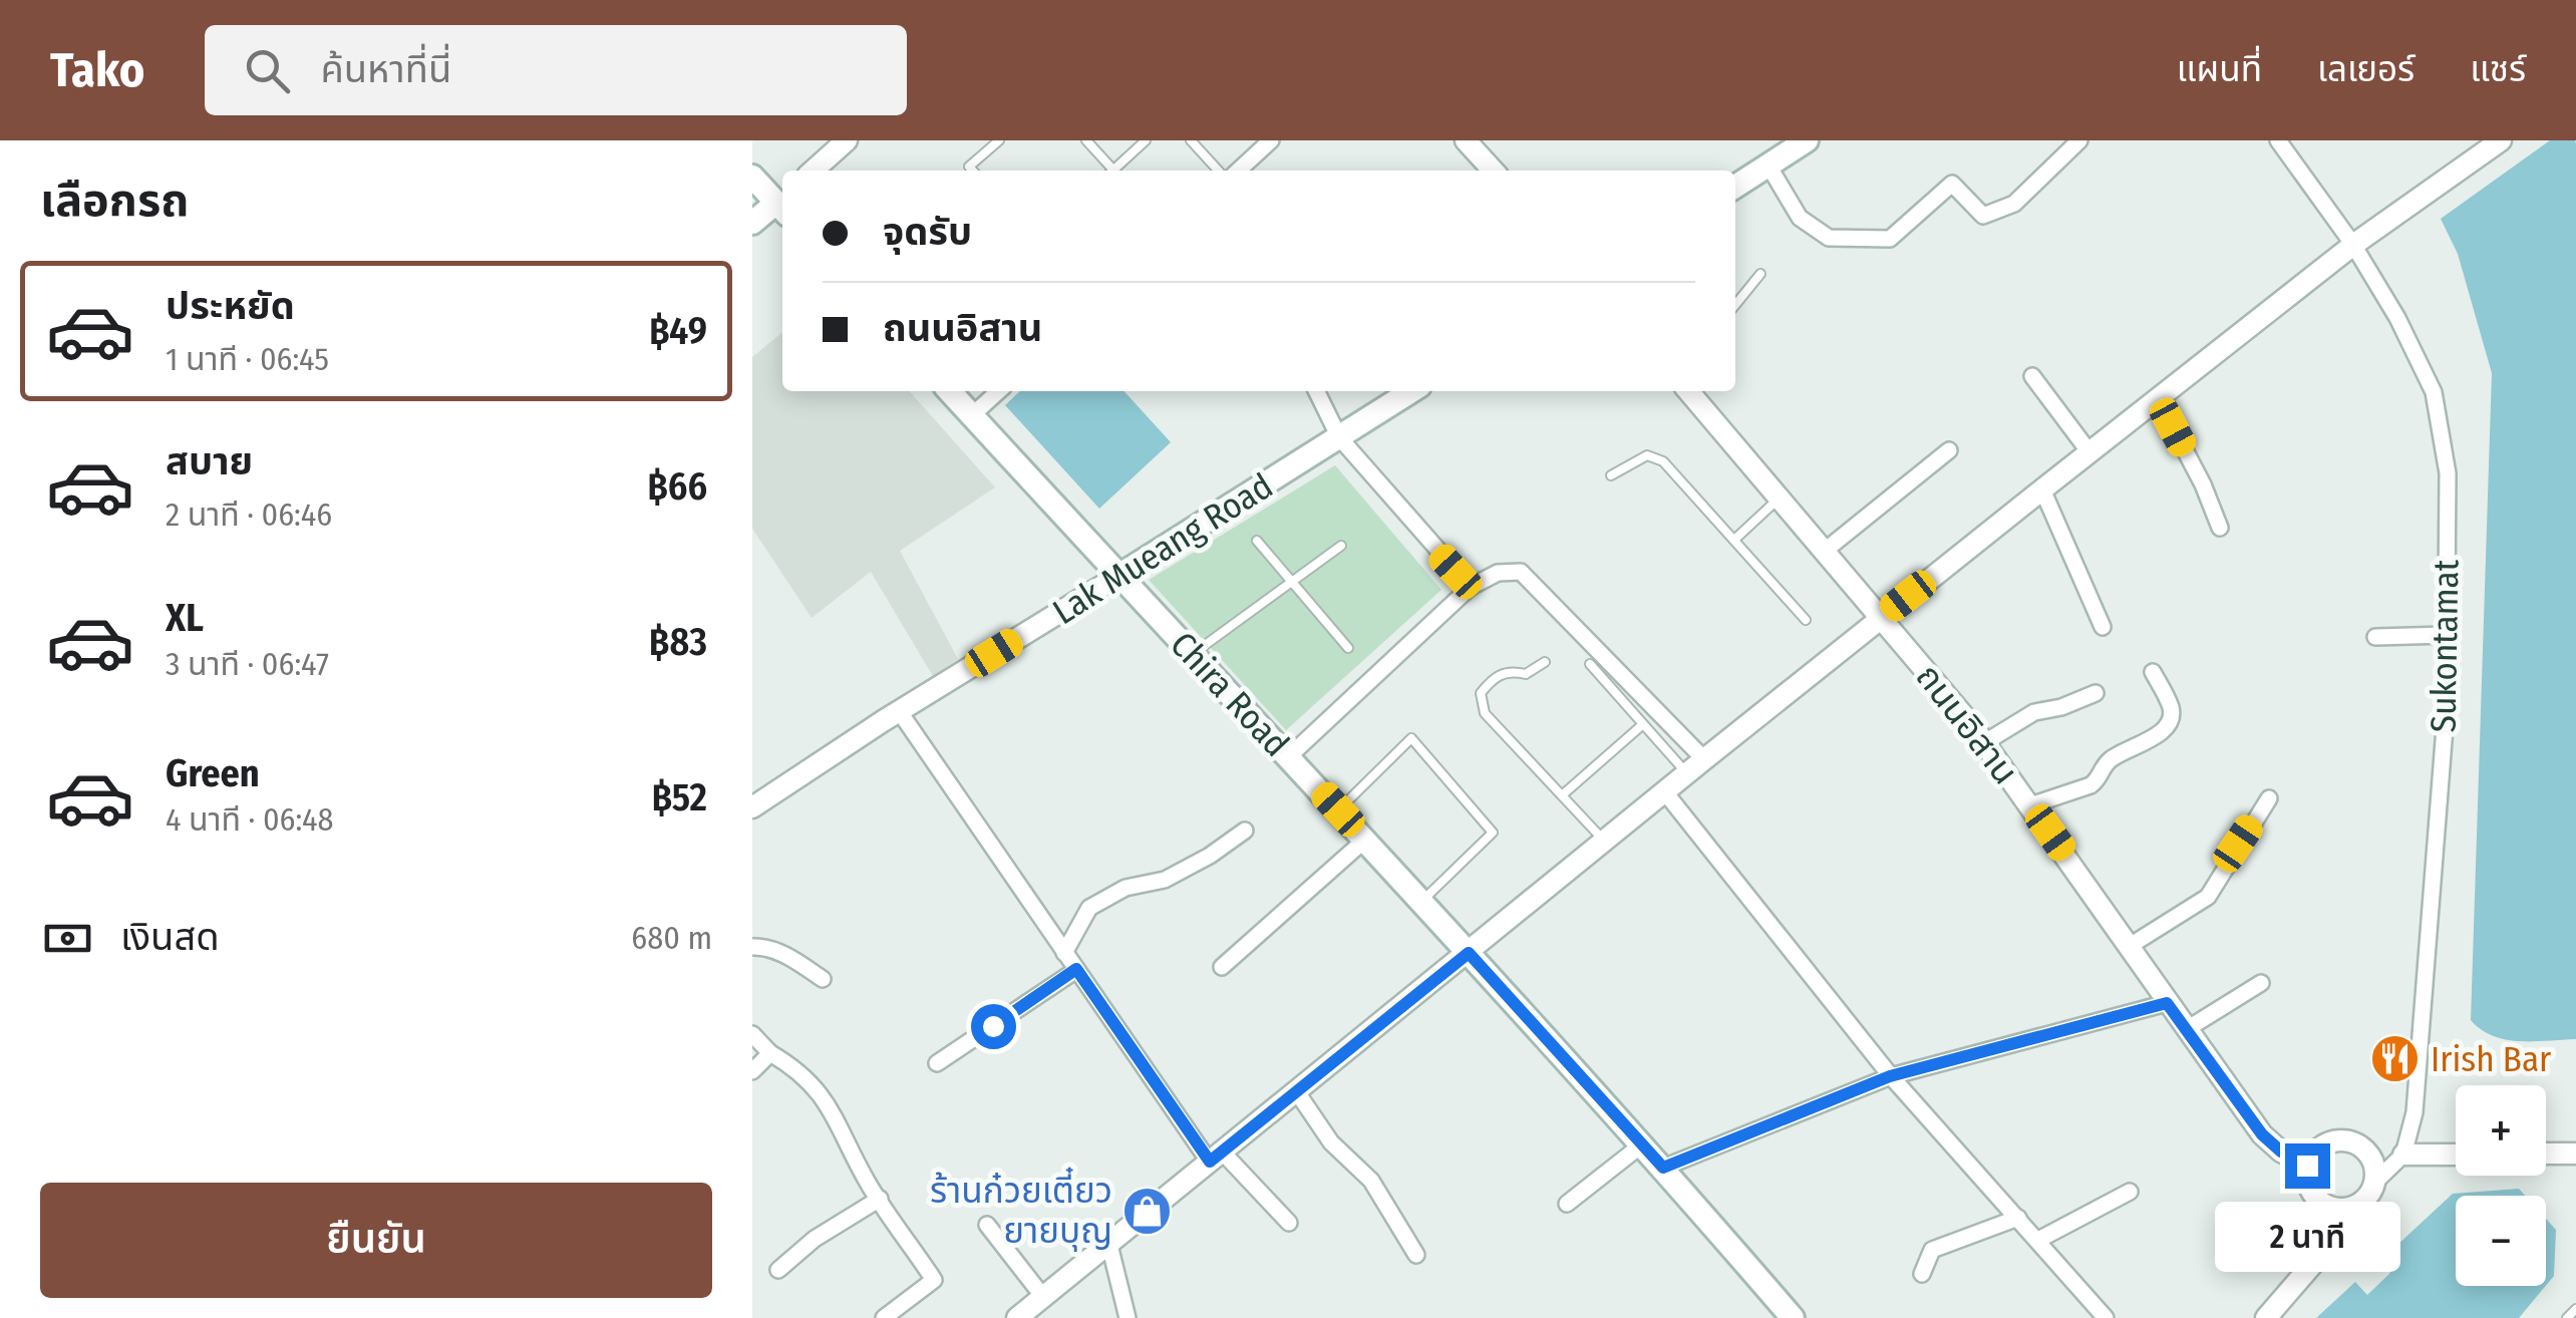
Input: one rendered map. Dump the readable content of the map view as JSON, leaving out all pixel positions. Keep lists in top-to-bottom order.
{
  "streets": {
    "main road": ["Lak Mueang Road", "Chira Road"],
    "street": ["Sukontamat", "ถนนอิสาน"]
  },
  "crossings": [
    ["Lak Mueang Road", "Chira Road"]
  ],
  "places": {
    "restaurant": ["Irish Bar"],
    "shop": ["ร้านก๋วยเตี๋ยว ยายบุญ"]
  },
  "page": {
    "header": "Tako",
    "search": "ค้นหาที่นี่",
    "nav": ["แผนที่", "เลเยอร์", "แชร์"],
    "heading": "เลือกรถ",
    "banner": ["จุดรับ", "ถนนอิสาน"],
    "list": [
      {
        "name": "ประหยัด",
        "note": "1 นาที · 06:45",
        "value": "฿49"
      },
      {
        "name": "สบาย",
        "note": "2 นาที · 06:46",
        "value": "฿66"
      },
      {
        "name": "XL",
        "note": "3 นาที · 06:47",
        "value": "฿83"
      },
      {
        "name": "Green",
        "note": "4 นาที · 06:48",
        "value": "฿52"
      }
    ],
    "pay": ["เงินสด", "680 m"],
    "map_buttons": ["+", "−"],
    "buttons": "ยืนยัน",
    "bubble": "2 นาที"
  }
}
